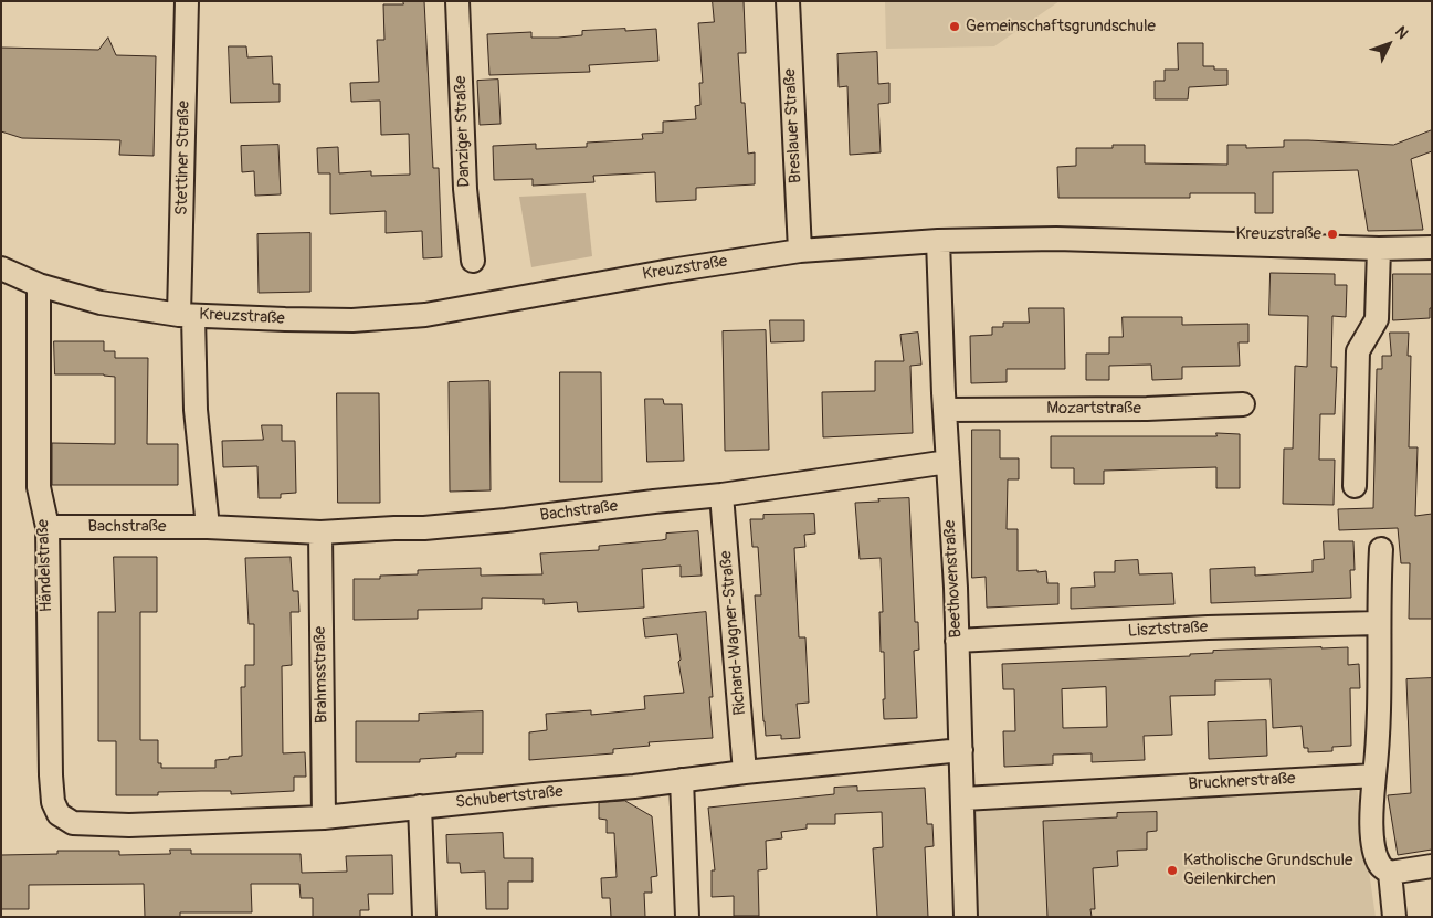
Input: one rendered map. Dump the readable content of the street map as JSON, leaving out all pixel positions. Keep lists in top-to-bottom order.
{
  "streets": {
    "street": [
      "Breslauer Straße",
      "Danziger Straße",
      "Stettiner Straße",
      "Kreuzstraße",
      "Mozartstraße",
      "Bachstraße",
      "Händelstraße",
      "Beethovenstraße",
      "Lisztstraße",
      "Richard-Wagner-Straße",
      "Brahmsstraße",
      "Brucknerstraße",
      "Schubertstraße"
    ]
  },
  "crossings": [
    ["Breslauer Straße", "Kreuzstraße"],
    ["Stettiner Straße", "Kreuzstraße"],
    ["Kreuzstraße", "Händelstraße"],
    ["Kreuzstraße", "Beethovenstraße"],
    ["Mozartstraße", "Beethovenstraße"],
    ["Bachstraße", "Händelstraße"],
    ["Bachstraße", "Beethovenstraße"],
    ["Bachstraße", "Richard-Wagner-Straße"],
    ["Bachstraße", "Brahmsstraße"],
    ["Händelstraße", "Schubertstraße"],
    ["Beethovenstraße", "Lisztstraße"],
    ["Beethovenstraße", "Brucknerstraße"],
    ["Beethovenstraße", "Schubertstraße"],
    ["Richard-Wagner-Straße", "Schubertstraße"],
    ["Brahmsstraße", "Schubertstraße"]
  ],
  "places": ["Gemeinschaftsgrundschule", "Kreuzstraße", "Katholische Grundschule Geilenkirchen"],
  "north": "top right"
}
